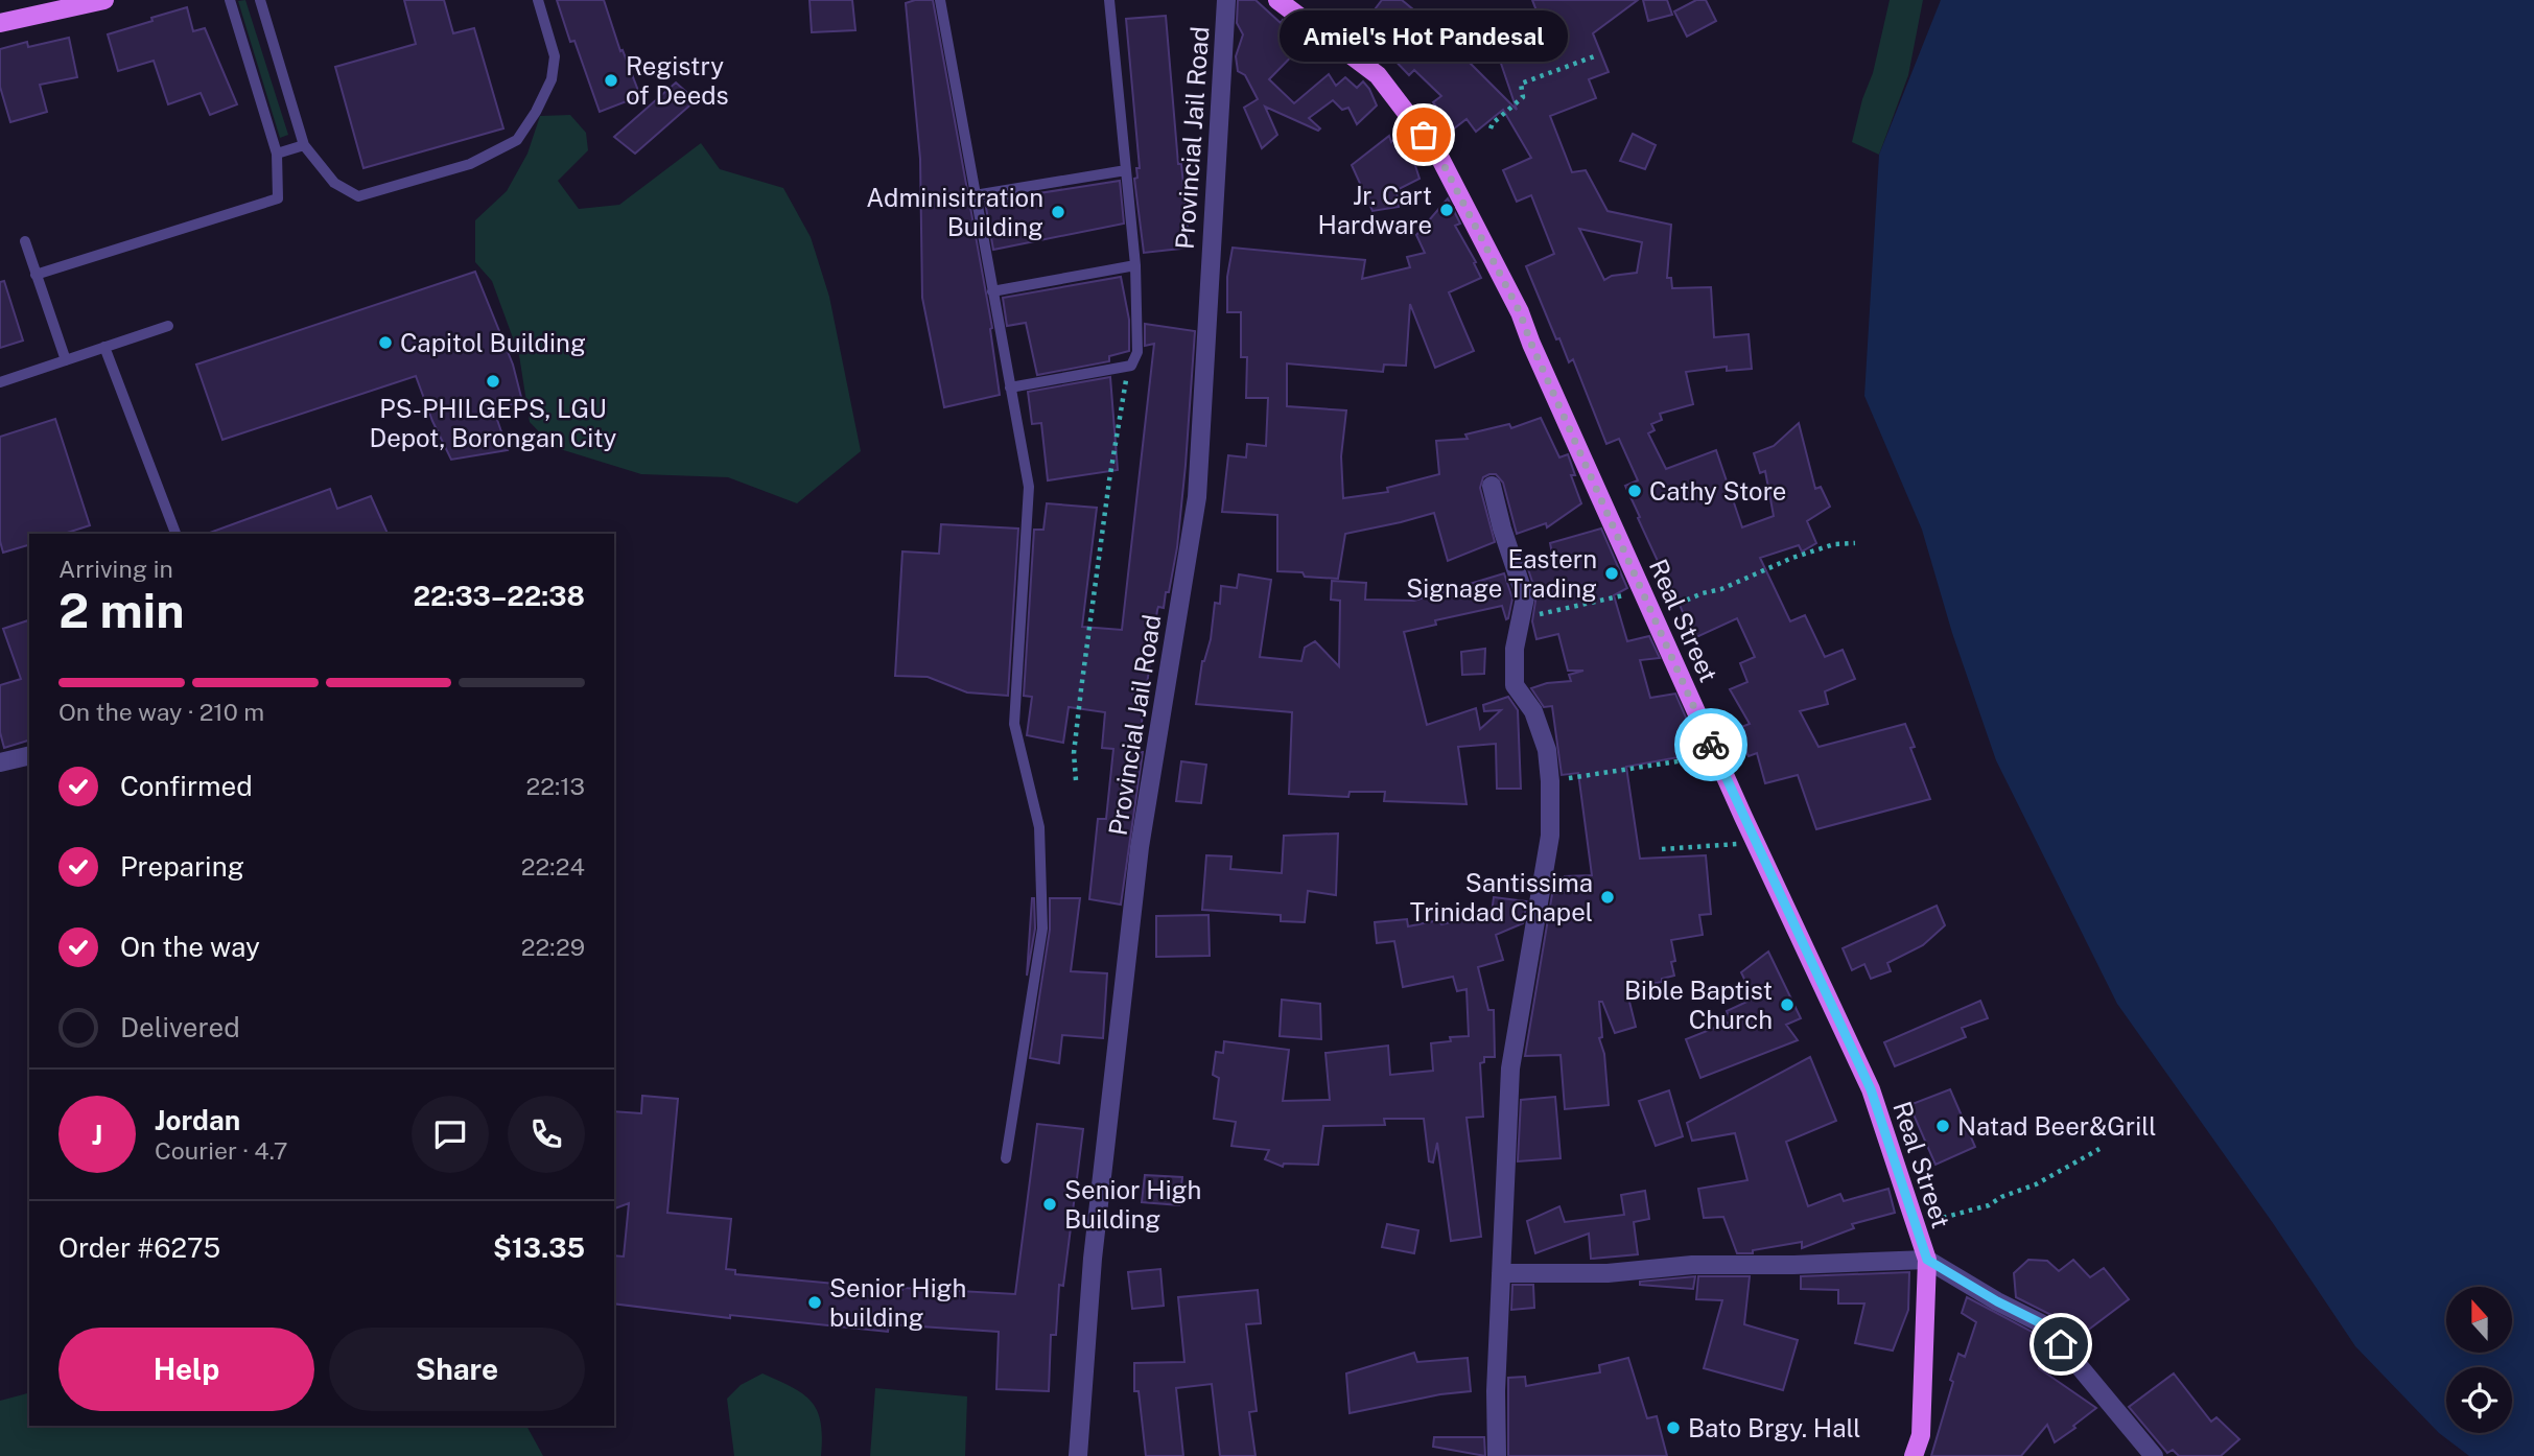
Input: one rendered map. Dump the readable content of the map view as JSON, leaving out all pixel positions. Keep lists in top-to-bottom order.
{
  "streets": {
    "main road": ["Real Street"],
    "street": ["Provincial Jail Road"]
  },
  "places": [
    "Registry of Deeds",
    "Amiel's Hot Pandesal",
    "Jr. Cart Hardware",
    "Adminisitration Building",
    "Capitol Building",
    "PS-PHILGEPS, LGU Depot, Borongan City",
    "Cathy Store",
    "Eastern Signage Trading",
    "Santissima Trinidad Chapel",
    "Bible Baptist Church",
    "Natad Beer&Grill",
    "Senior High Building",
    "Senior High building",
    "Bato Brgy. Hall"
  ],
  "north": "top",
  "page": {
    "bubble": "Amiel's Hot Pandesal",
    "heading": ["2 min", "Arriving in", "22:33–22:38"],
    "panel": [
      "Jordan",
      "Courier · 4.7",
      "Order #6275",
      "$13.35"
    ],
    "bar": "On the way · 210 m",
    "list": [
      ["Confirmed", "22:13"],
      ["Preparing", "22:24"],
      ["On the way", "22:29"],
      "Delivered"
    ],
    "round": "J",
    "buttons": ["Help", "Share"]
  }
}
